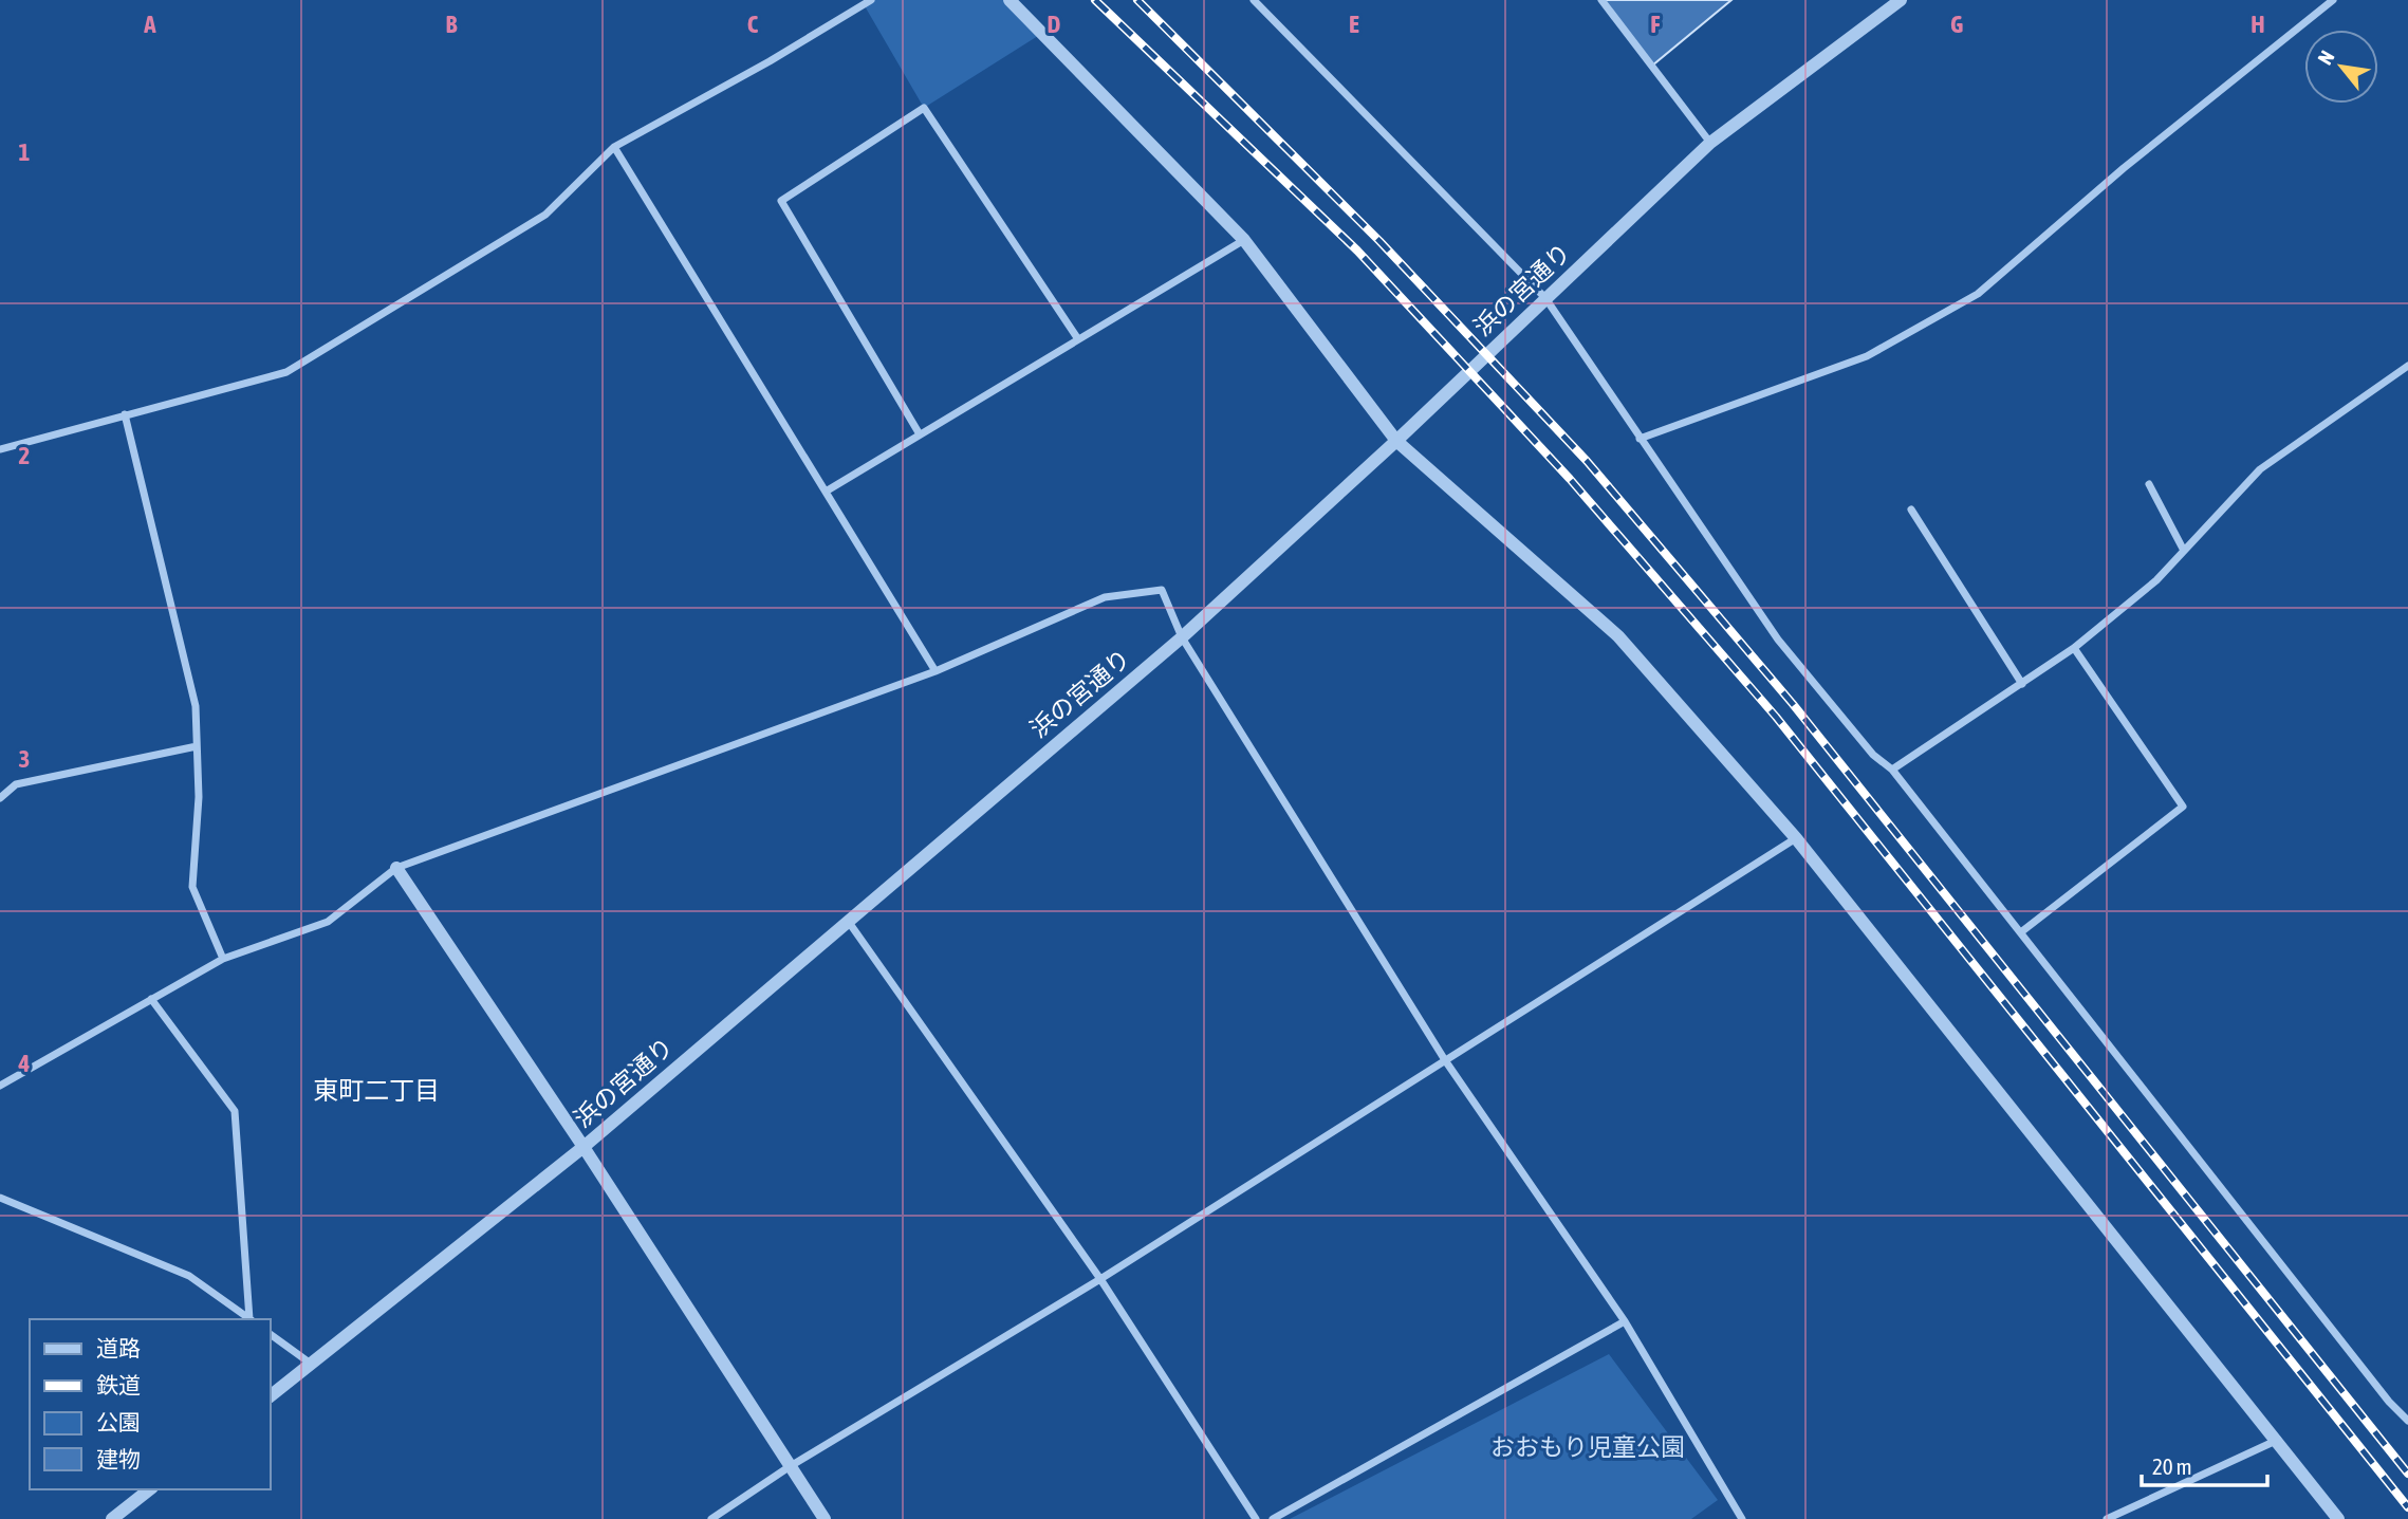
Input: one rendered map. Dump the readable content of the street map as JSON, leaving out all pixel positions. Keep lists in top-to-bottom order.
{
  "streets": {
    "street": ["浜の宮通り"]
  },
  "districts": ["東町二丁目"],
  "parks": ["おおもり児童公園"],
  "legend": [
    "道路",
    "鉄道",
    "公園",
    "建物"
  ],
  "scale_bar": "20 m",
  "north": "top left",
  "grid": {
    "columns": [
      "A",
      "B",
      "C",
      "D",
      "E",
      "F",
      "G",
      "H"
    ],
    "rows": [
      "1",
      "2",
      "3",
      "4"
    ]
  }
}
